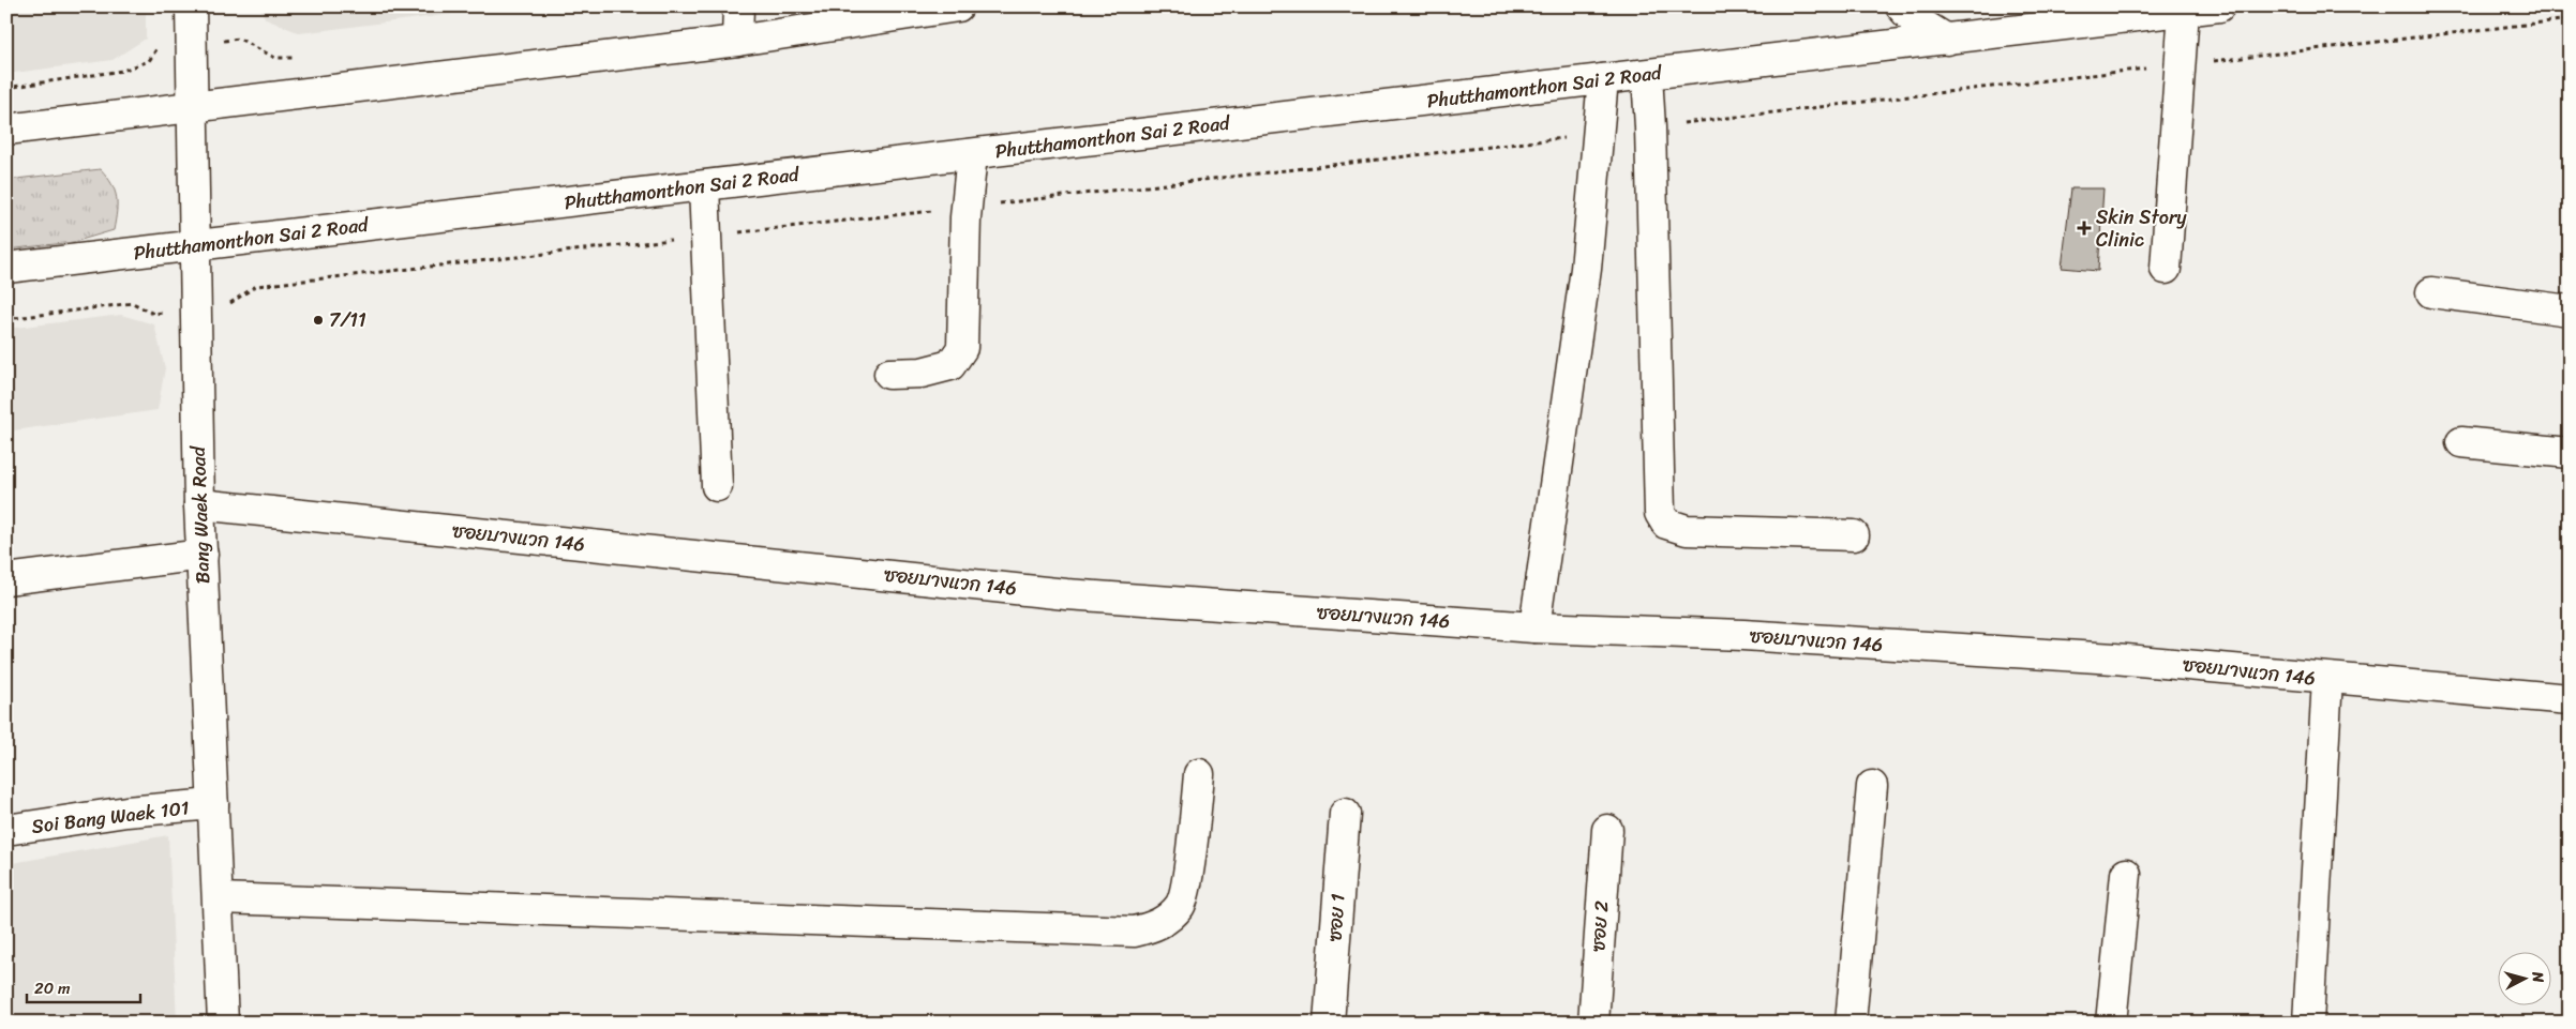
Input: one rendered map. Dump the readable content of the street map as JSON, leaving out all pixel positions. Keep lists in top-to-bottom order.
{
  "streets": {
    "street": [
      "Phutthamonthon Sai 2 Road",
      "Bang Waek Road",
      "ซอยบางแวก 146",
      "Soi Bang Waek 101",
      "ซอย 1",
      "ซอย 2"
    ]
  },
  "crossings": [
    ["Phutthamonthon Sai 2 Road", "Bang Waek Road"],
    ["Bang Waek Road", "ซอยบางแวก 146"],
    ["Bang Waek Road", "Soi Bang Waek 101"]
  ],
  "places": {
    "health": ["Skin Story Clinic"],
    "other": ["7/11"]
  },
  "scale_bar": "20 m",
  "north": "right"
}
